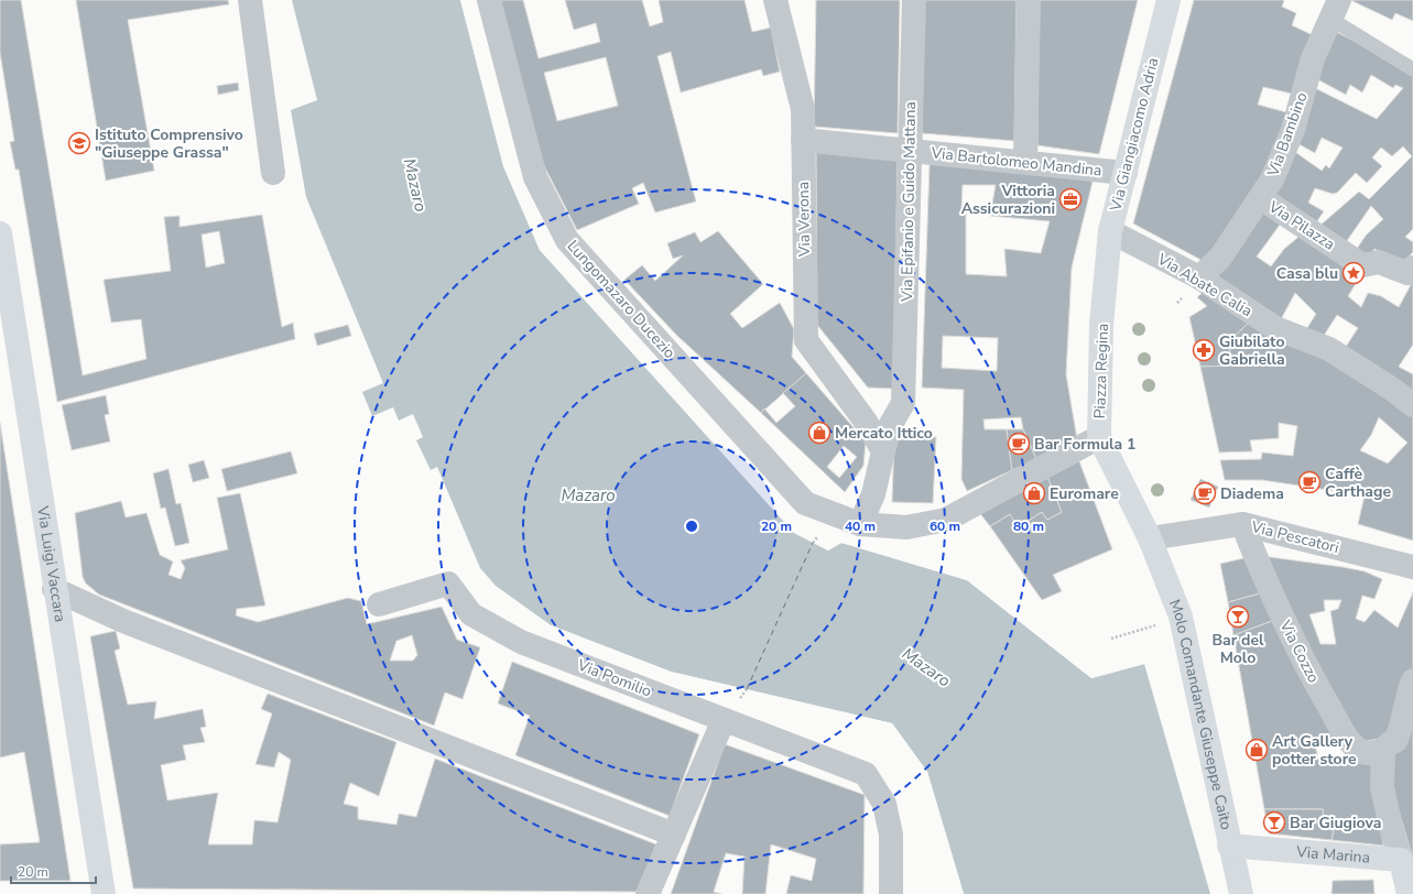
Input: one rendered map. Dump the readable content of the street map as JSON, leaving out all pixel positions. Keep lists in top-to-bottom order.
{
  "streets": {
    "main road": [
      "Via Giangiacomo Adria",
      "Piazza Regina",
      "Via Luigi Vaccara",
      "Molo Comandante Giuseppe Caito",
      "Via Marina"
    ],
    "street": [
      "Via Bambino",
      "Via Bartolomeo Mandina",
      "Via Epifanio e Guido Mattana",
      "Via Verona",
      "Via Pilazza",
      "Via Abate Calia",
      "Lungomazaro Ducezio",
      "Via Pescatori",
      "Via Cozzo",
      "Via Pomilio"
    ]
  },
  "crossings": [
    ["Via Giangiacomo Adria", "Via Bartolomeo Mandina"],
    ["Via Giangiacomo Adria", "Via Abate Calia"],
    ["Via Giangiacomo Adria", "Piazza Regina"],
    ["Via Bambino", "Via Pilazza"],
    ["Via Bambino", "Via Abate Calia"],
    ["Via Bartolomeo Mandina", "Via Epifanio e Guido Mattana"],
    ["Via Bartolomeo Mandina", "Via Verona"],
    ["Via Epifanio e Guido Mattana", "Via Verona"],
    ["Lungomazaro Ducezio", "Piazza Regina"],
    ["Piazza Regina", "Via Pescatori"],
    ["Piazza Regina", "Molo Comandante Giuseppe Caito"],
    ["Via Pescatori", "Via Cozzo"],
    ["Via Pescatori", "Molo Comandante Giuseppe Caito"],
    ["Molo Comandante Giuseppe Caito", "Via Marina"]
  ],
  "water": ["Mazaro"],
  "places": {
    "school or university": ["Istituto Comprensivo \"Giuseppe Grassa\""],
    "office": ["Vittoria Assicurazioni"],
    "place": ["Casa blu"],
    "pharmacy": ["Giubilato Gabriella"],
    "shop": ["Mercato Ittico", "Euromare", "Art Gallery potter store"],
    "cafe": ["Bar Formula 1", "Caffè Carthage", "Diadema"],
    "bar": ["Bar del Molo", "Bar Giugiova"]
  },
  "scale_bar": "20 m",
  "rings": [
    "20 m",
    "40 m",
    "60 m",
    "80 m"
  ]
}
